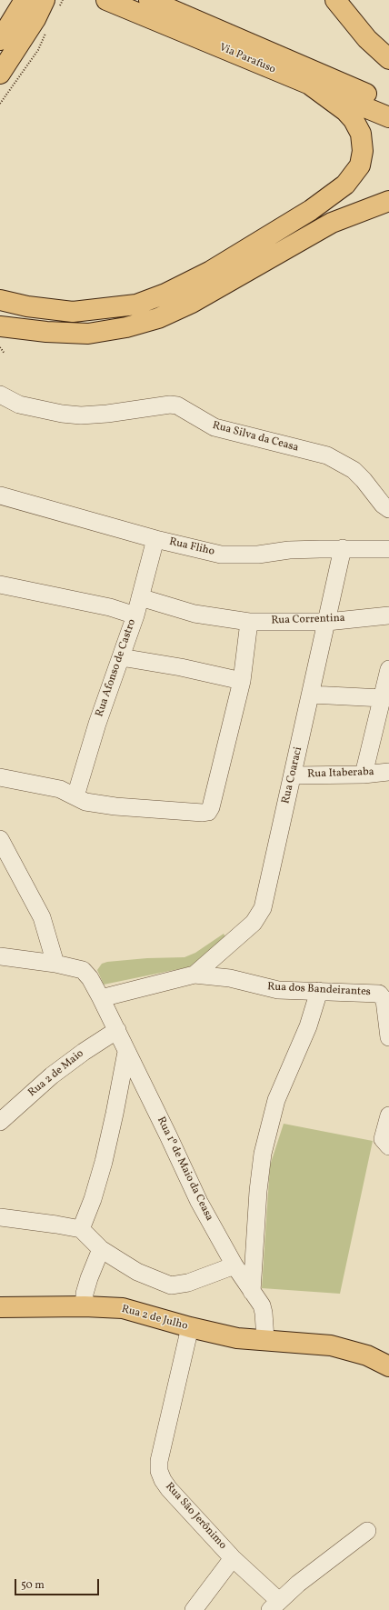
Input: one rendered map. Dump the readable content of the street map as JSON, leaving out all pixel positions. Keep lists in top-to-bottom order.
{
  "streets": {
    "main road": ["Via Parafuso", "Rua 2 de Julho"],
    "street": [
      "Rua Silva da Ceasa",
      "Rua Fliho",
      "Rua Correntina",
      "Rua Afonso de Castro",
      "Rua Itaberaba",
      "Rua Coaraci",
      "Rua dos Bandeirantes",
      "Rua 2 de Maio",
      "Rua 1º de Maio da Ceasa",
      "Rua São Jerônimo"
    ]
  },
  "crossings": [
    ["Rua Fliho", "Rua Afonso de Castro"],
    ["Rua Fliho", "Rua Coaraci"],
    ["Rua Correntina", "Rua Afonso de Castro"],
    ["Rua Correntina", "Rua Coaraci"],
    ["Rua Itaberaba", "Rua Coaraci"],
    ["Rua Coaraci", "Rua dos Bandeirantes"],
    ["Rua dos Bandeirantes", "Rua 1º de Maio da Ceasa"],
    ["Rua 2 de Maio", "Rua 1º de Maio da Ceasa"],
    ["Rua 1º de Maio da Ceasa", "Rua 2 de Julho"],
    ["Rua 2 de Julho", "Rua São Jerônimo"]
  ],
  "scale_bar": "50 m"
}
